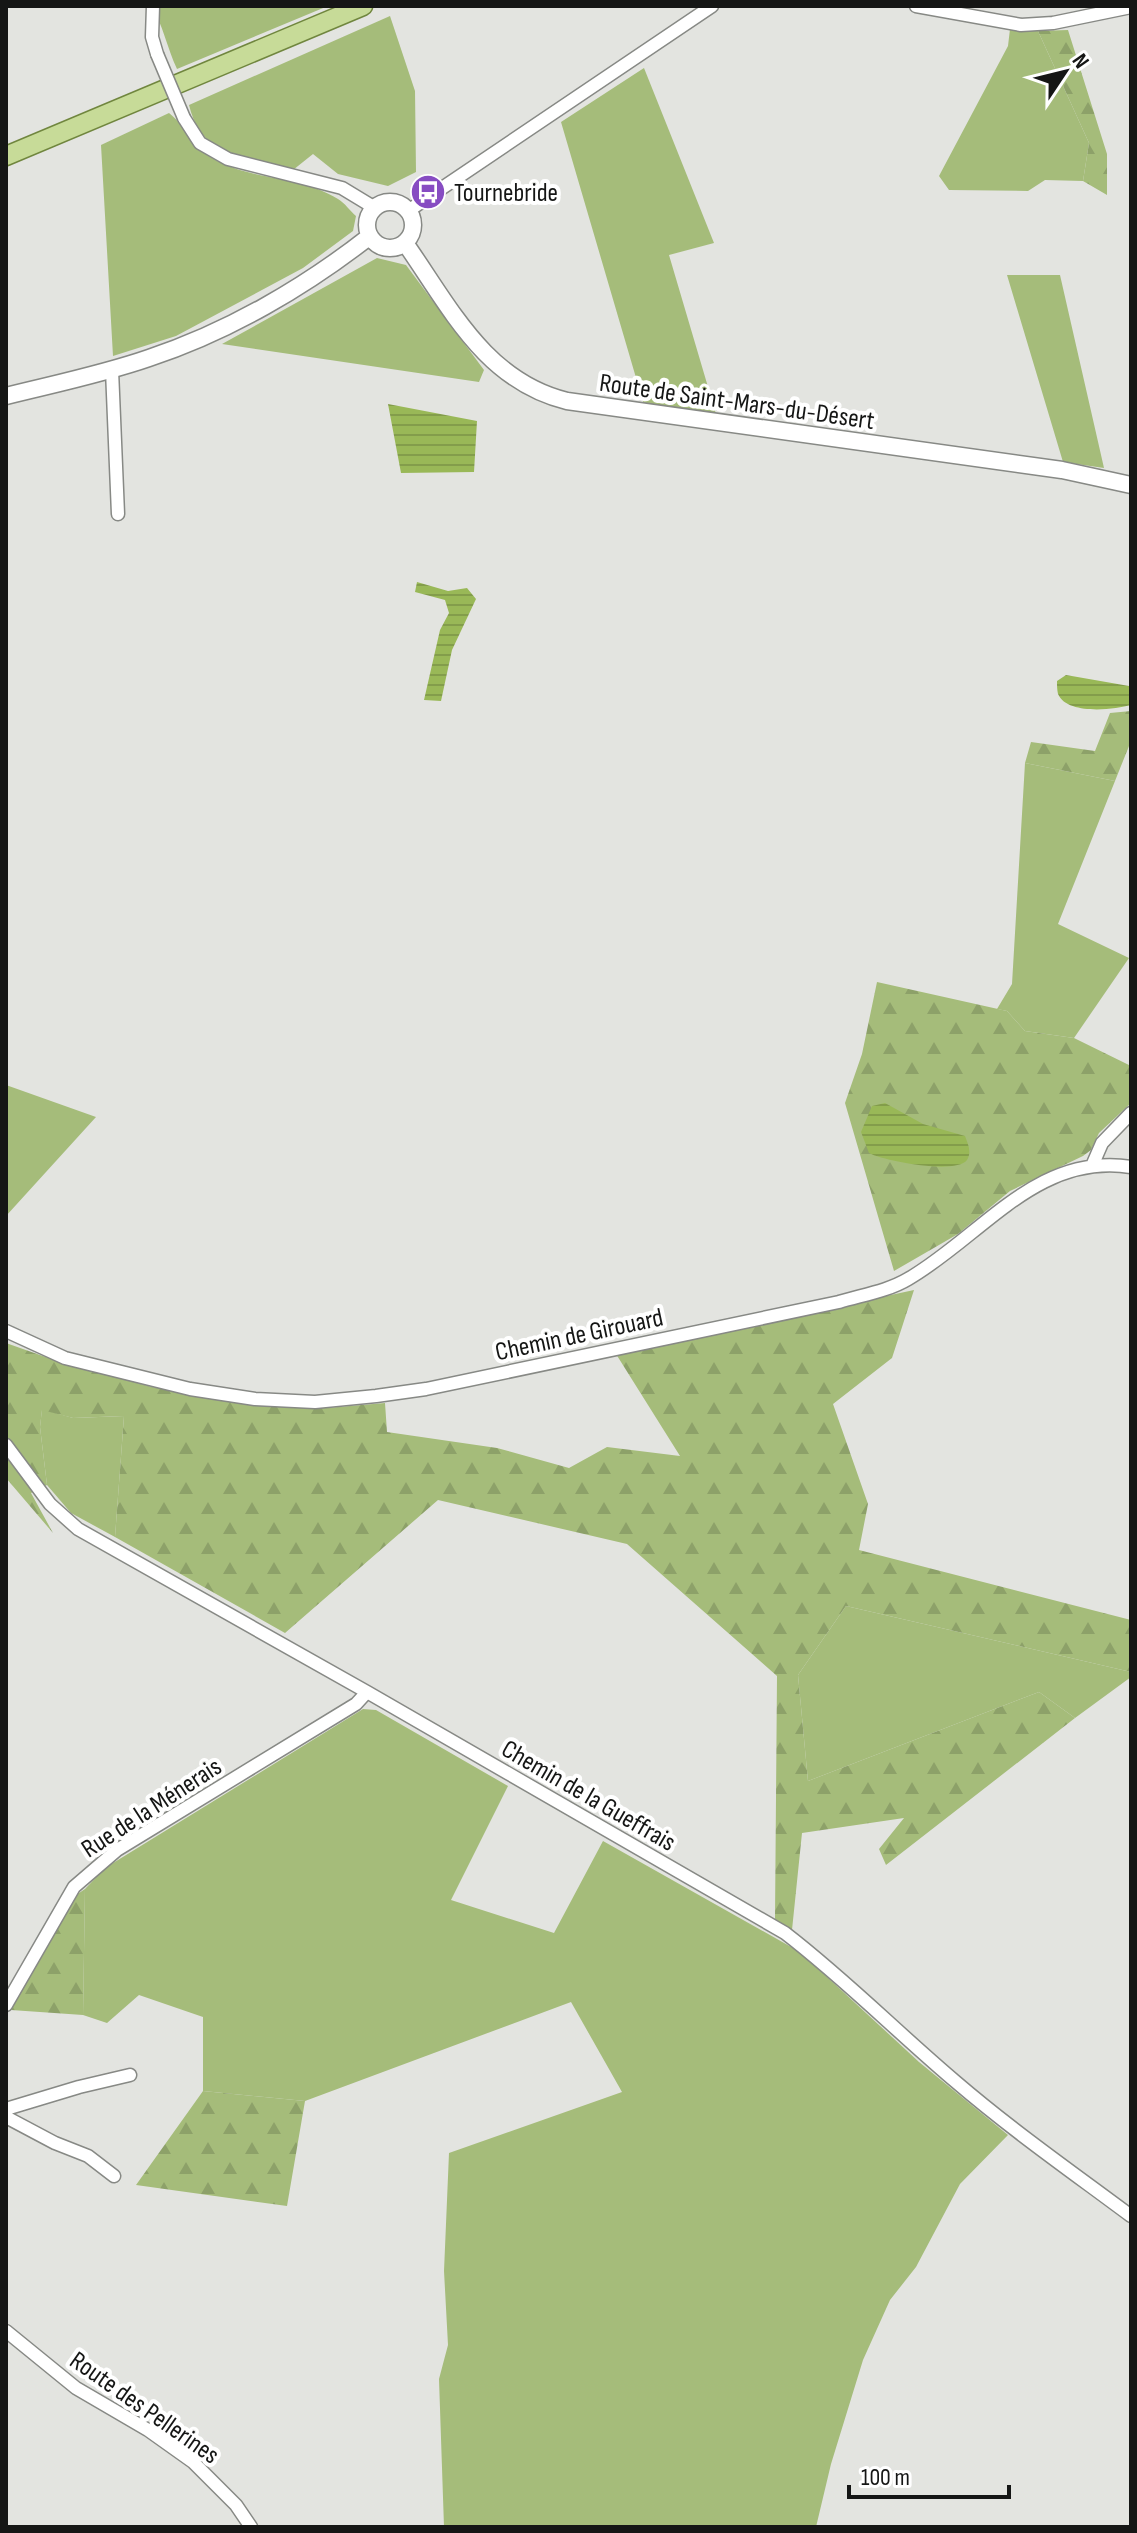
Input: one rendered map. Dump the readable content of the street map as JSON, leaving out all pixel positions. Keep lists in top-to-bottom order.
{
  "streets": {
    "main road": ["Route de Saint-Mars-du-Désert"],
    "street": [
      "Chemin de Girouard",
      "Chemin de la Gueffrais",
      "Rue de la Ménerais",
      "Route des Pellerines"
    ]
  },
  "crossings": [
    ["Chemin de la Gueffrais", "Rue de la Ménerais"]
  ],
  "places": {
    "bus stop": ["Tournebride"]
  },
  "scale_bar": "100 m",
  "north": "top right"
}
